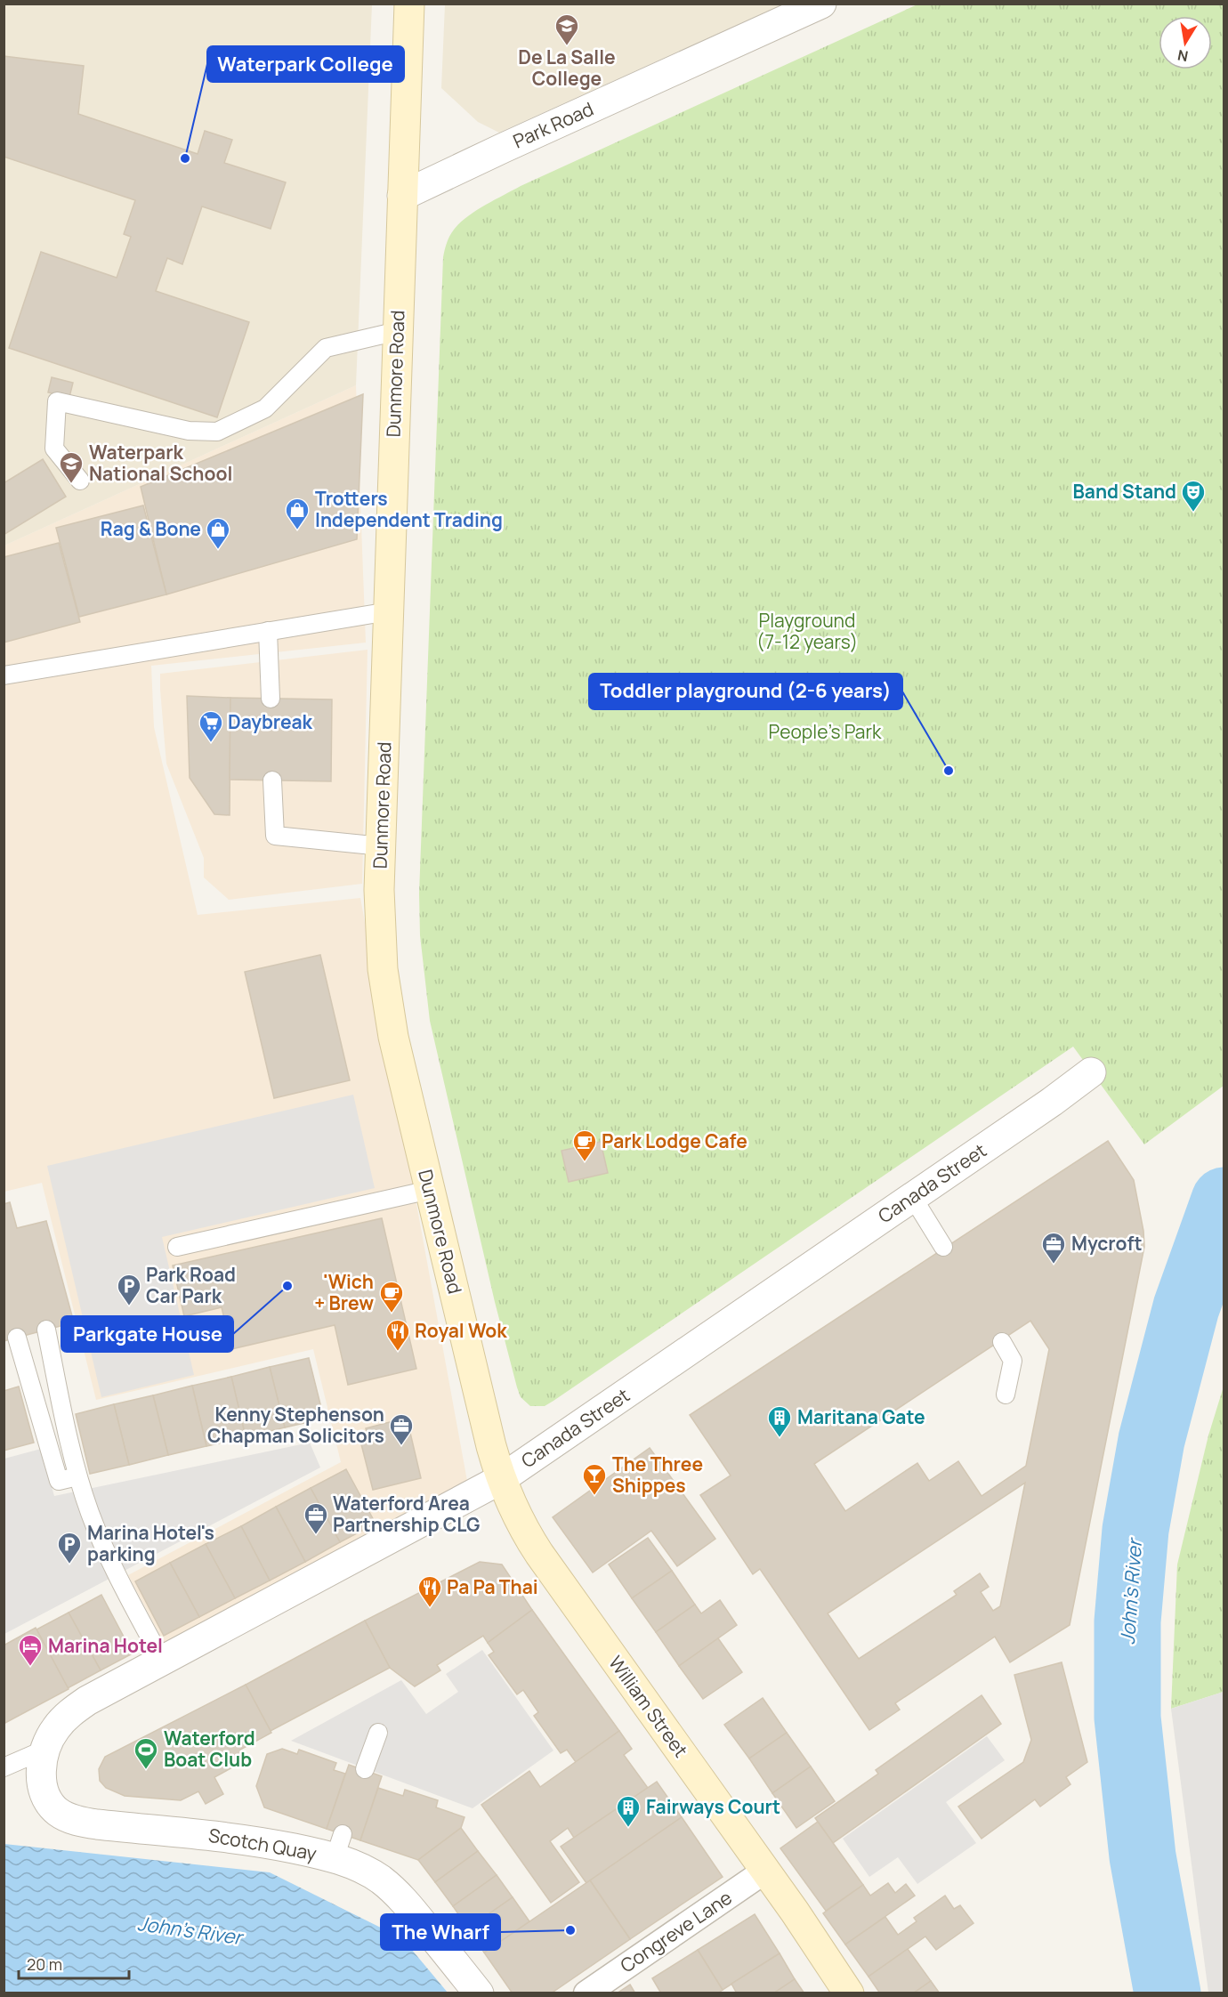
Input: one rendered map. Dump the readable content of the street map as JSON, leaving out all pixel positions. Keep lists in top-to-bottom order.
{
  "streets": {
    "main road": ["Dunmore Road", "William Street"],
    "street": [
      "Park Road",
      "Canada Street",
      "Scotch Quay",
      "Congreve Lane"
    ]
  },
  "crossings": [
    ["Park Road", "Dunmore Road"],
    ["Dunmore Road", "William Street"],
    ["Canada Street", "William Street"],
    ["Canada Street", "Scotch Quay"],
    ["William Street", "Congreve Lane"]
  ],
  "water": ["John's River"],
  "parks": ["Playground (7-12 years)", "People's Park"],
  "places": {
    "school or university": ["De La Salle College", "Waterpark National School"],
    "other": [
      "Waterpark College",
      "Toddler playground (2-6 years)",
      "Parkgate House",
      "The Wharf"
    ],
    "theatre": ["Band Stand"],
    "shop": ["Trotters Independent Trading", "Rag & Bone"],
    "supermarket": ["Daybreak"],
    "cafe": ["Park Lodge Cafe", "'Wich + Brew"],
    "office": ["Mycroft", "Kenny Stephenson Chapman Solicitors", "Waterford Area Partnership CLG"],
    "parking": ["Park Road Car Park", "Marina Hotel's parking"],
    "restaurant": ["Royal Wok", "Pa Pa Thai"],
    "building": ["Maritana Gate", "Fairways Court"],
    "bar": ["The Three Shippes"],
    "hotel": ["Marina Hotel"],
    "sports": ["Waterford Boat Club"]
  },
  "scale_bar": "20 m",
  "north": "bottom"
}
